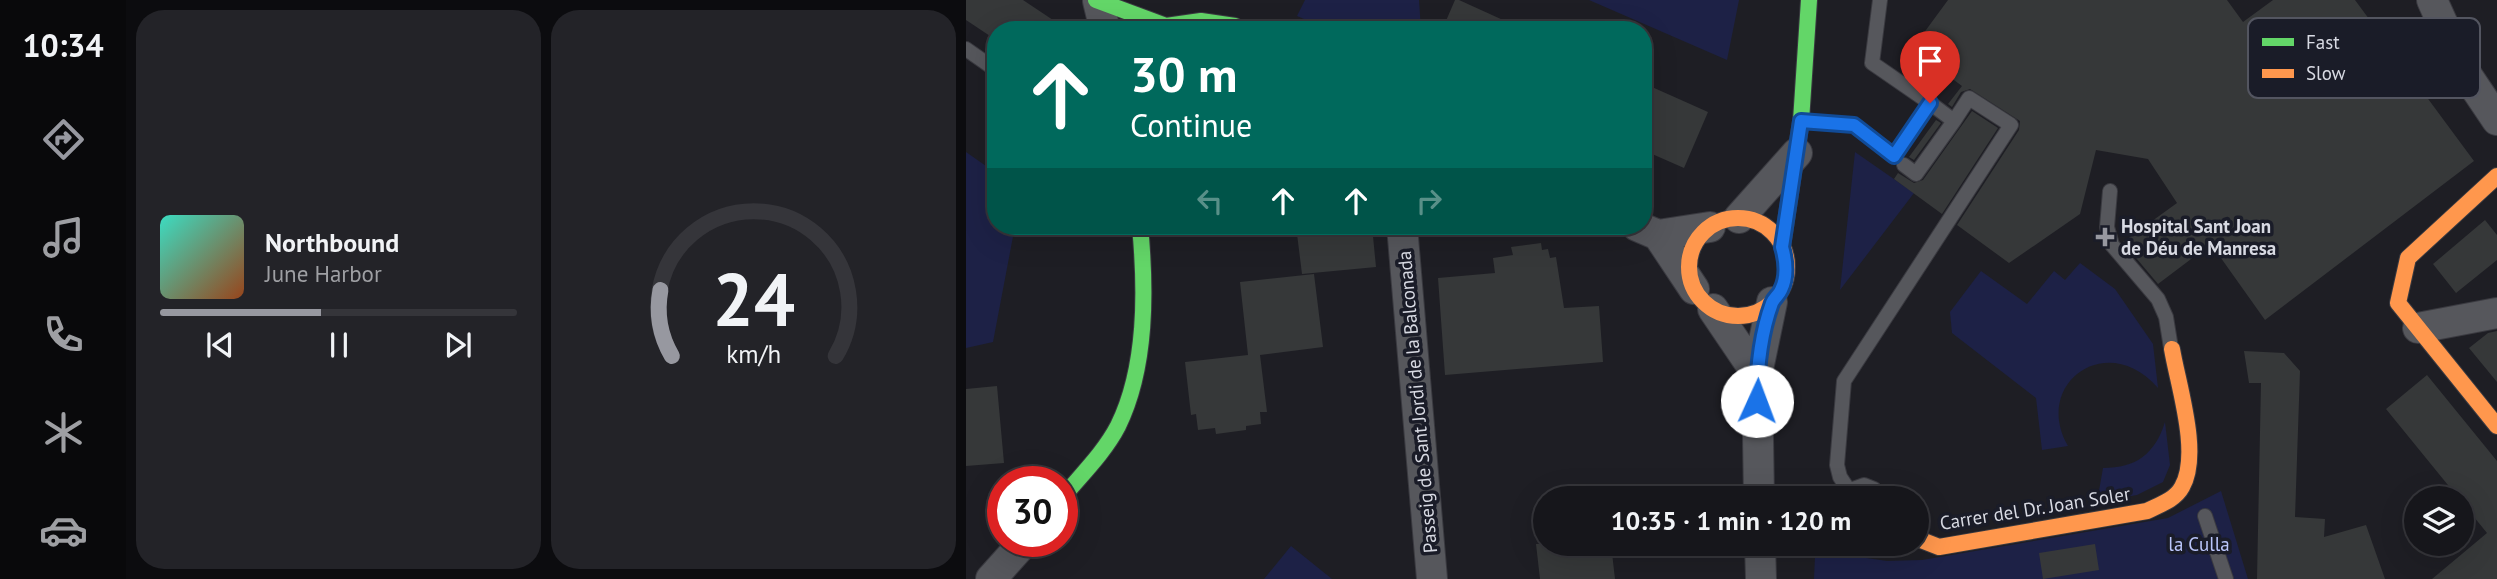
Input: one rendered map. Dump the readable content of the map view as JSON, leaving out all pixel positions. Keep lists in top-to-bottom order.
{
  "streets": {
    "street": ["Passeig de Sant Jordi de la Balconada", "Carrer del Dr. Joan Soler"]
  },
  "parks": ["la Culla"],
  "places": {
    "health": ["Hospital Sant Joan de Déu de Manresa"]
  },
  "legend": ["Fast", "Slow"],
  "page": {
    "tabs": "10:34",
    "turn": ["30 m", "Continue"],
    "song": ["Northbound", "June Harbor"],
    "limit": "30",
    "trip": "10:35 · 1 min · 120 m",
    "gauge": ["24", "km/h"]
  }
}
